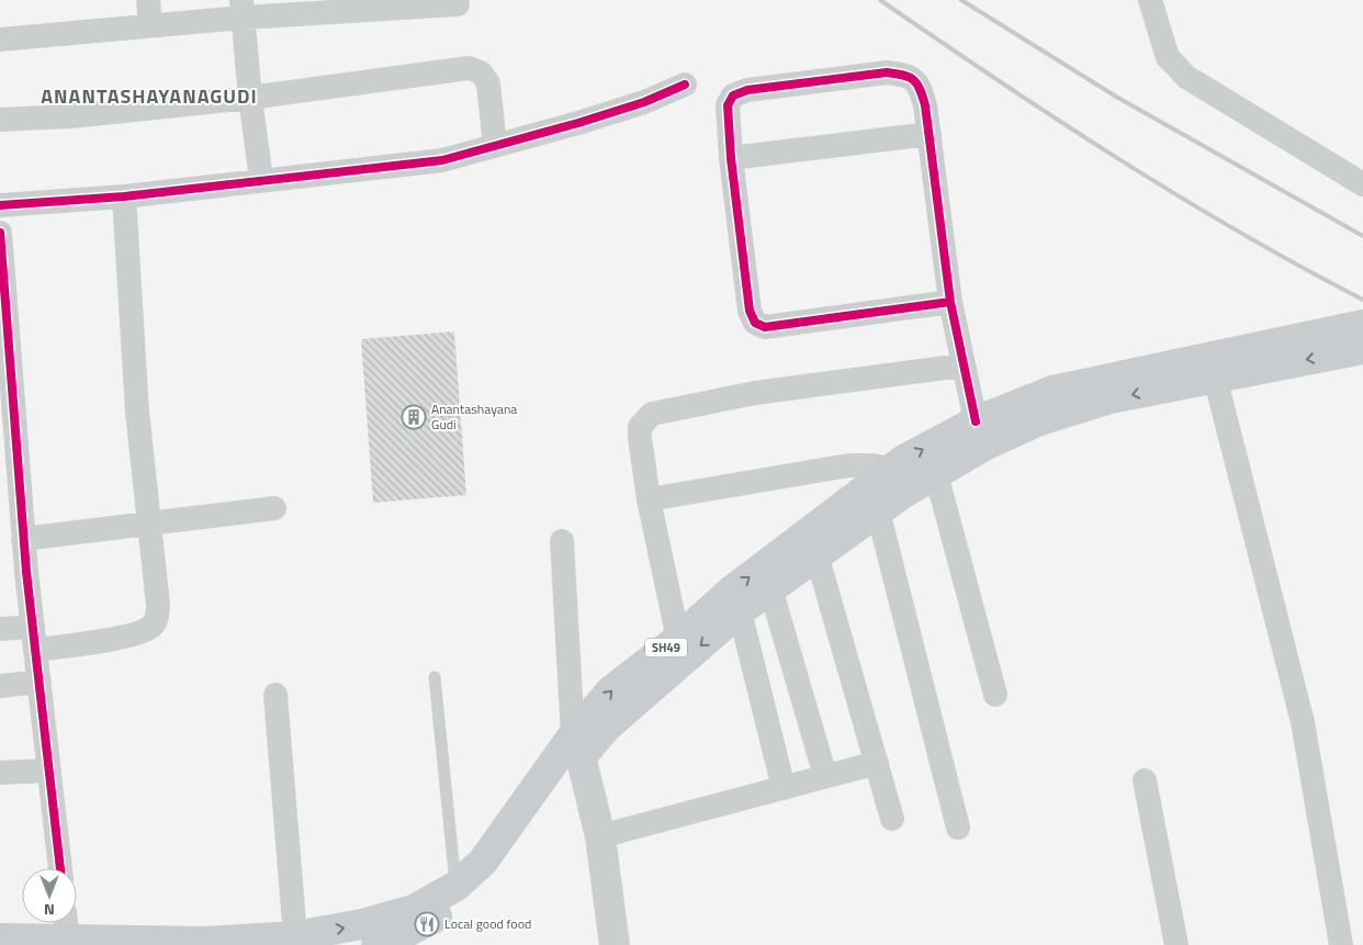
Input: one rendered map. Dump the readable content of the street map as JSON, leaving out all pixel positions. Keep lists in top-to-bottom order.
{
  "streets": {
    "main road": ["SH49"]
  },
  "districts": ["ANANTASHAYANAGUDI"],
  "places": {
    "building": ["Anantashayana Gudi"],
    "restaurant": ["Local good food"]
  },
  "north": "bottom"
}
